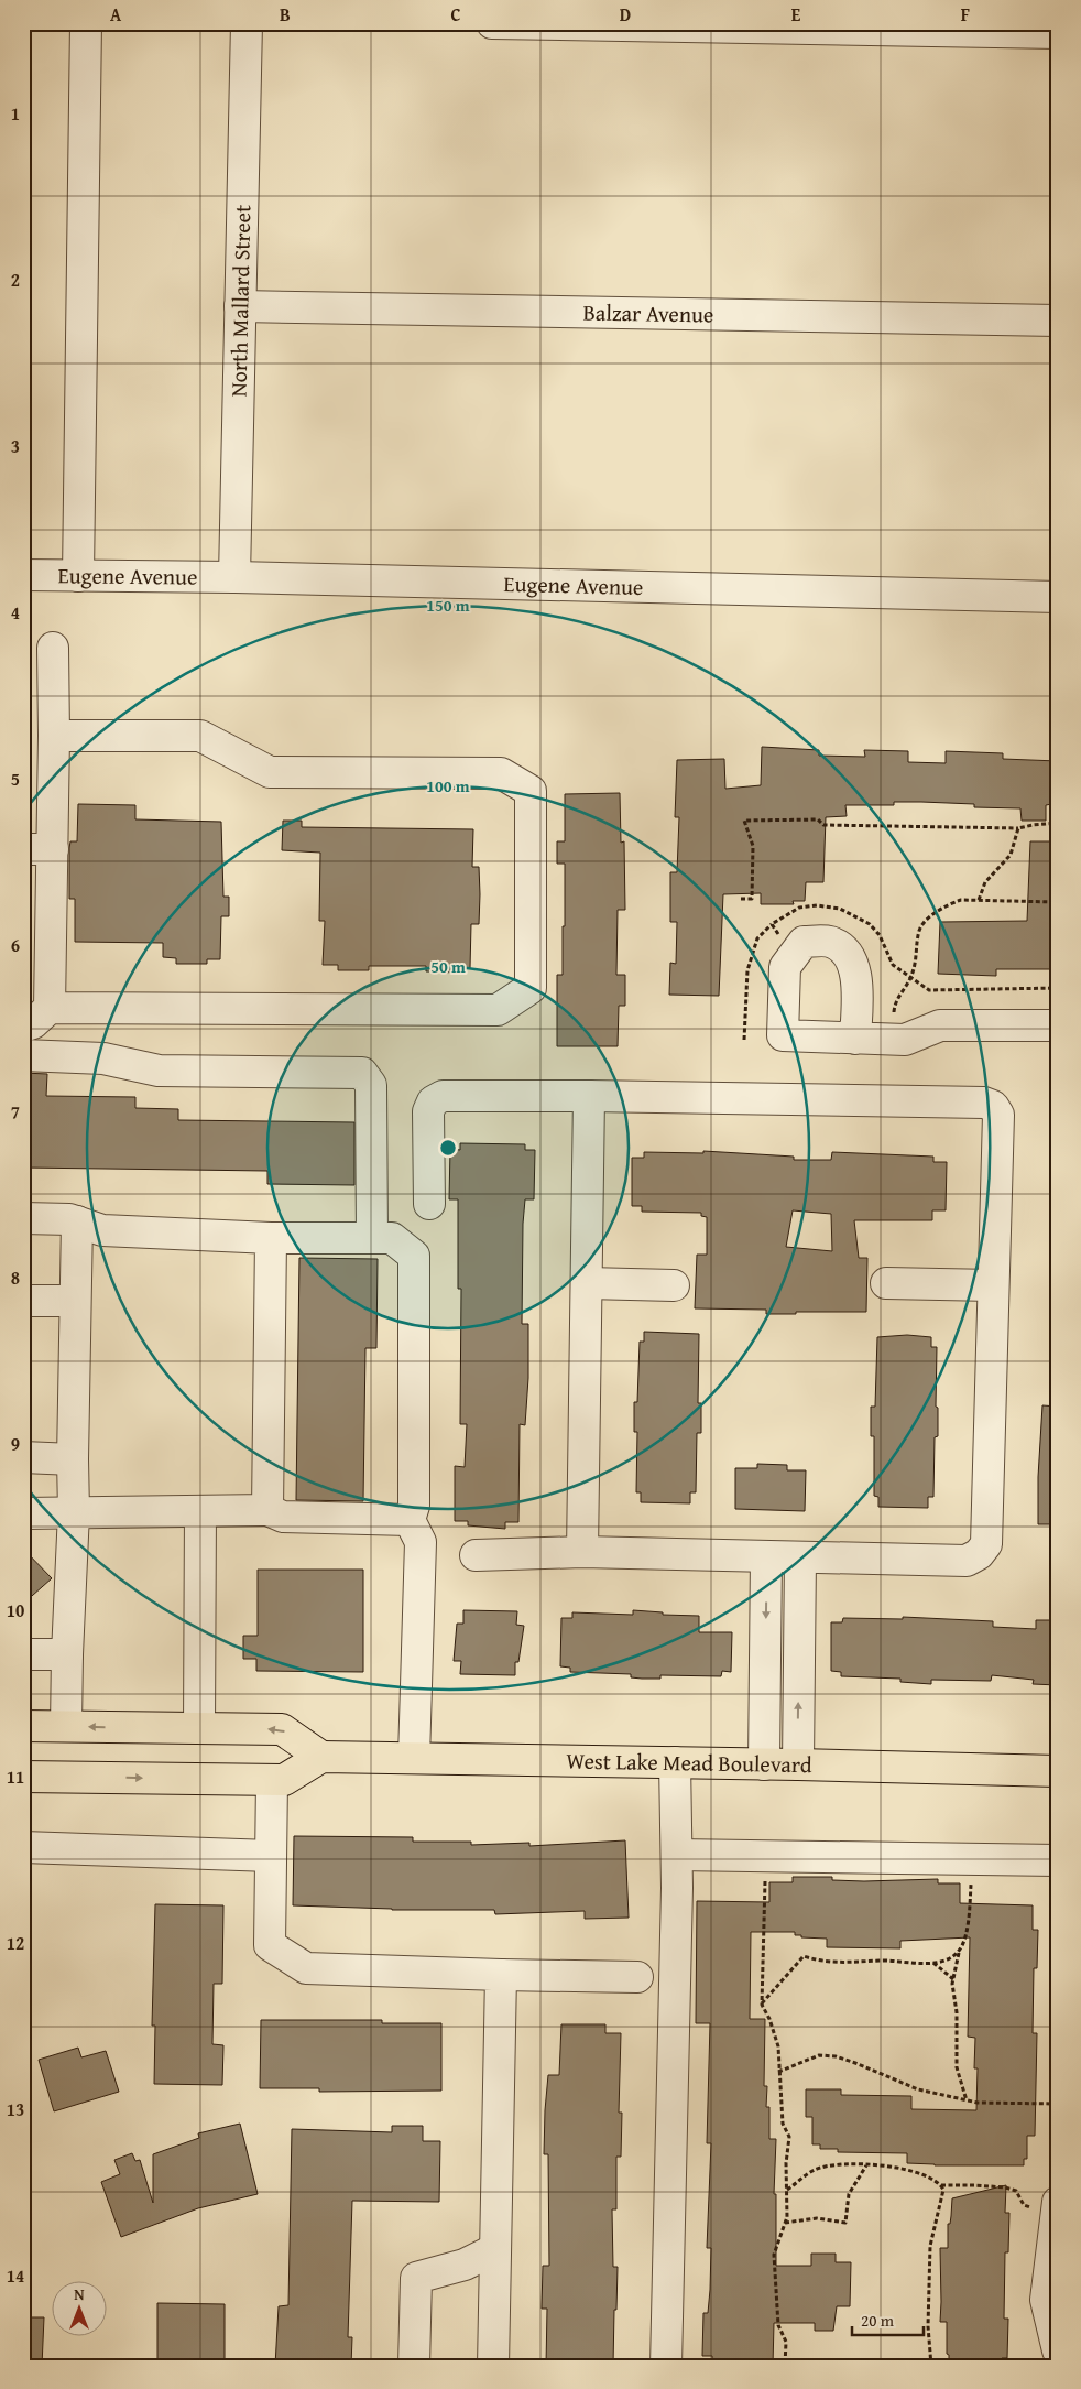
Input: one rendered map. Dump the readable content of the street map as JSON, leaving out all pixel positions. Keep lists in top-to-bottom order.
{
  "streets": {
    "main road": ["West Lake Mead Boulevard"],
    "street": ["North Mallard Street", "Balzar Avenue", "Eugene Avenue"]
  },
  "crossings": [
    ["North Mallard Street", "Balzar Avenue"],
    ["North Mallard Street", "Eugene Avenue"]
  ],
  "scale_bar": "20 m",
  "north": "top",
  "grid": {
    "columns": [
      "A",
      "B",
      "C",
      "D",
      "E",
      "F"
    ],
    "rows": [
      "1",
      "2",
      "3",
      "4",
      "5",
      "6",
      "7",
      "8",
      "9",
      "10",
      "11",
      "12",
      "13",
      "14"
    ]
  },
  "rings": ["150 m", "100 m", "50 m"]
}
